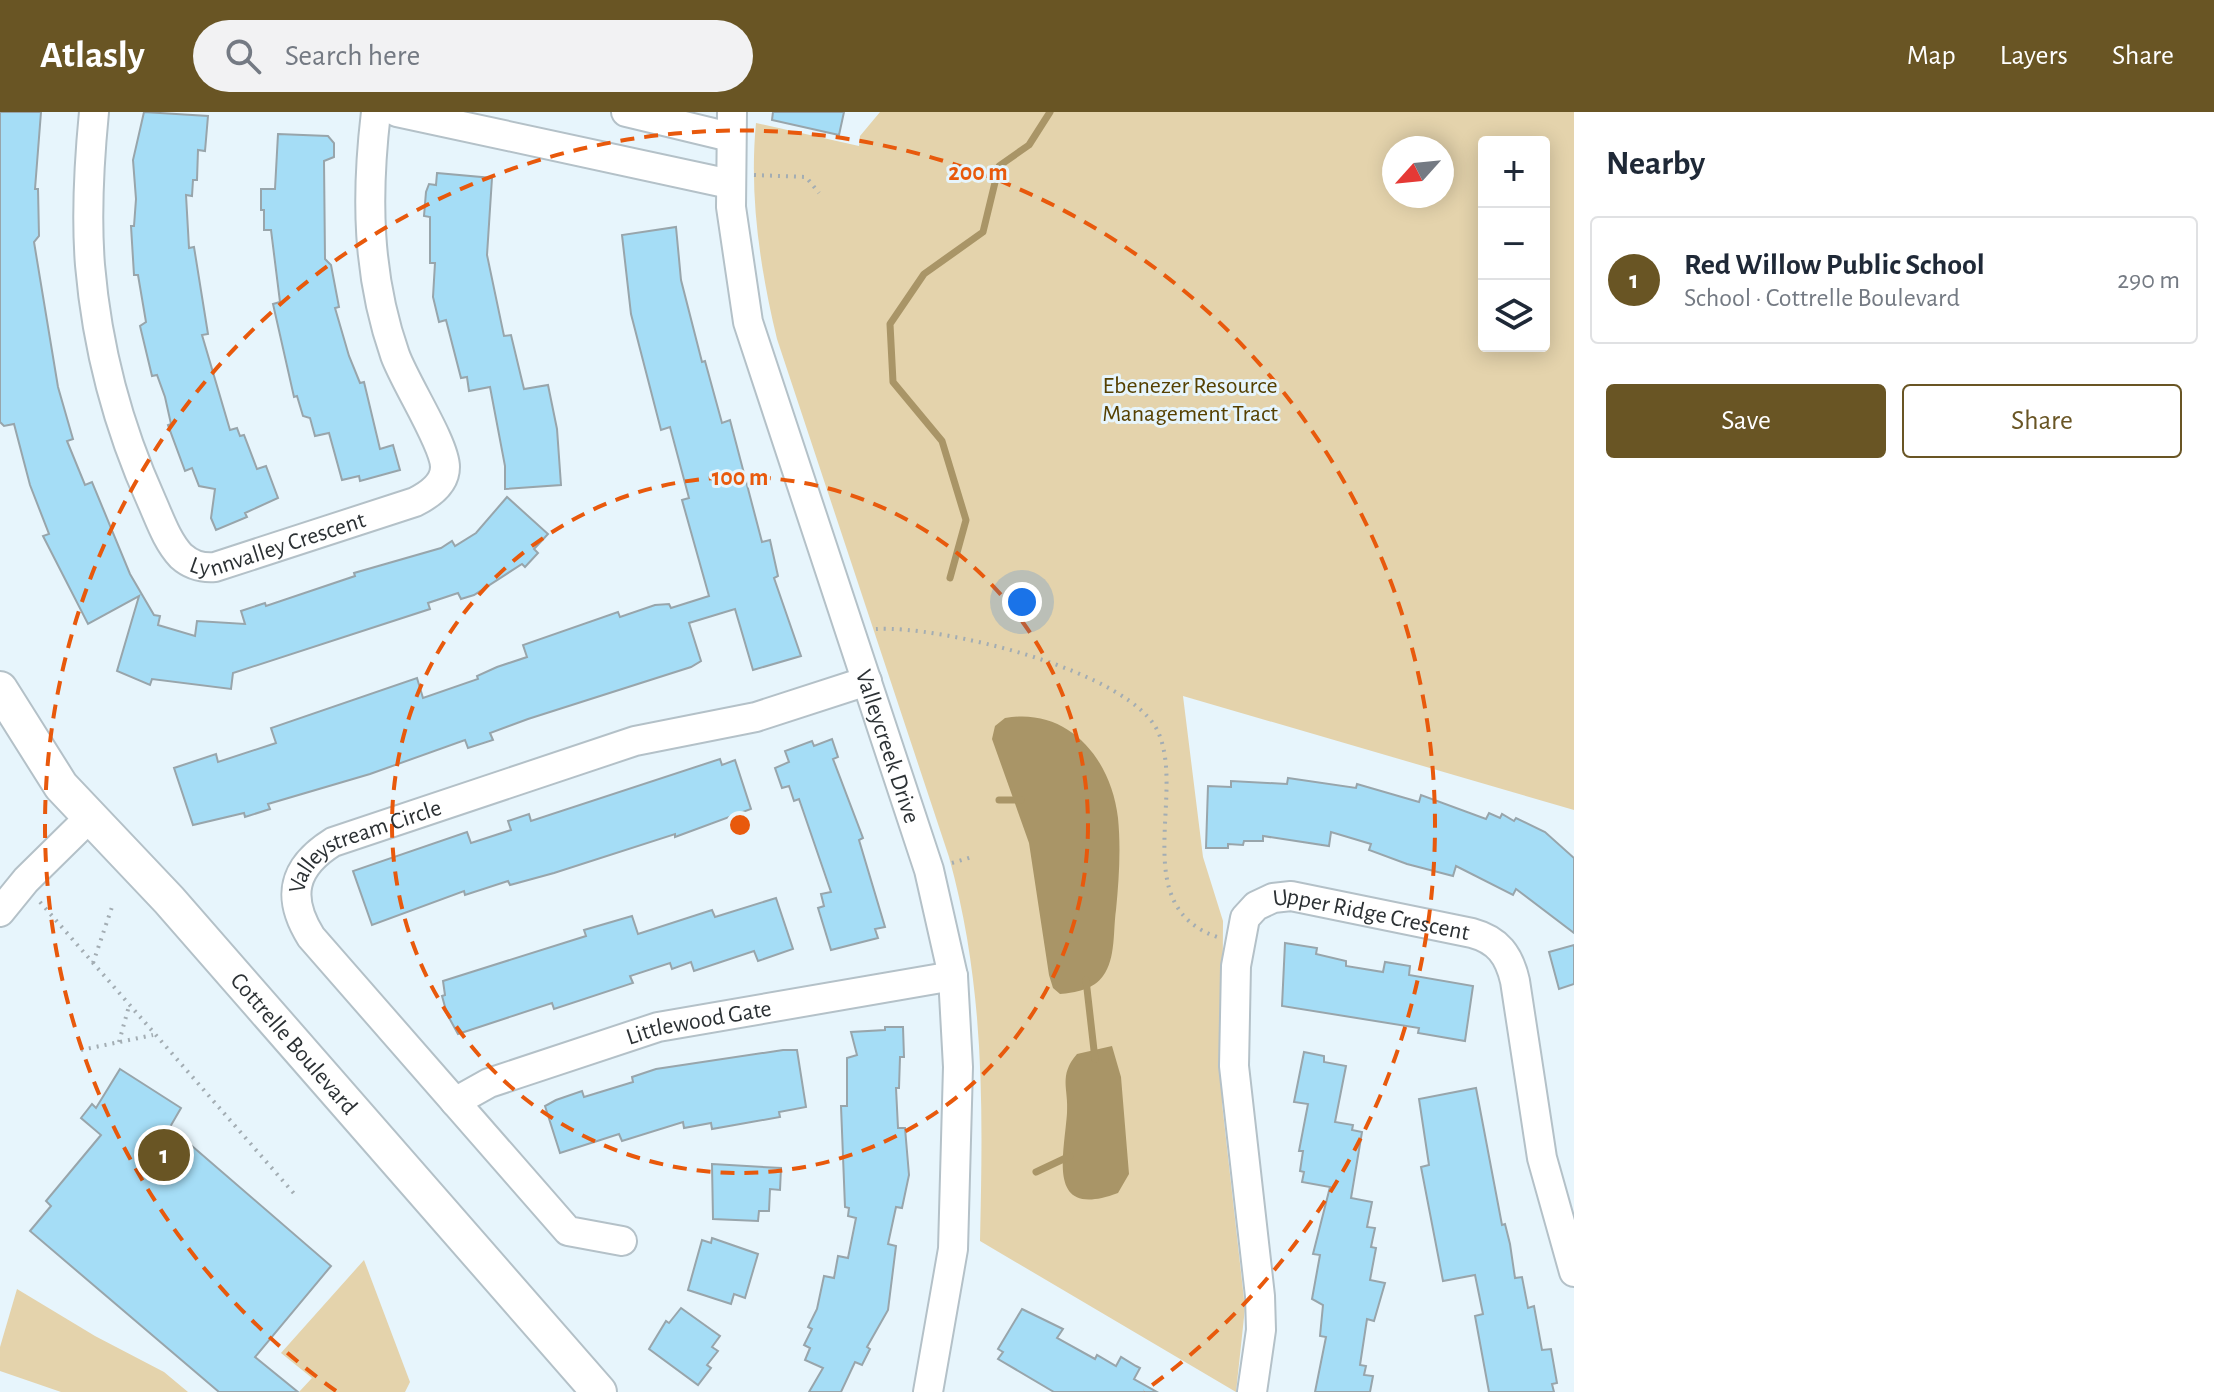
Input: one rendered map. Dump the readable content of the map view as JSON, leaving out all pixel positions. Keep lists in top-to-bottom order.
{
  "streets": {
    "main road": ["Cottrelle Boulevard"],
    "street": [
      "Lynnvalley Crescent",
      "Valleycreek Drive",
      "Valleystream Circle",
      "Upper Ridge Crescent",
      "Littlewood Gate"
    ]
  },
  "crossings": [
    ["Valleycreek Drive", "Valleystream Circle"],
    ["Valleycreek Drive", "Littlewood Gate"],
    ["Valleystream Circle", "Littlewood Gate"]
  ],
  "parks": ["Ebenezer Resource Management Tract"],
  "north": "bottom left",
  "page": {
    "header": "Atlasly",
    "search": "Search here",
    "nav": ["Map", "Layers", "Share"],
    "heading": "Nearby",
    "map_buttons": ["+", "−"],
    "list": [
      {
        "mark": "1",
        "name": "Red Willow Public School",
        "note": "School · Cottrelle Boulevard",
        "value": "290 m"
      }
    ],
    "buttons": ["Save", "Share"],
    "pins": "1"
  },
  "rings": ["200 m", "100 m"]
}
